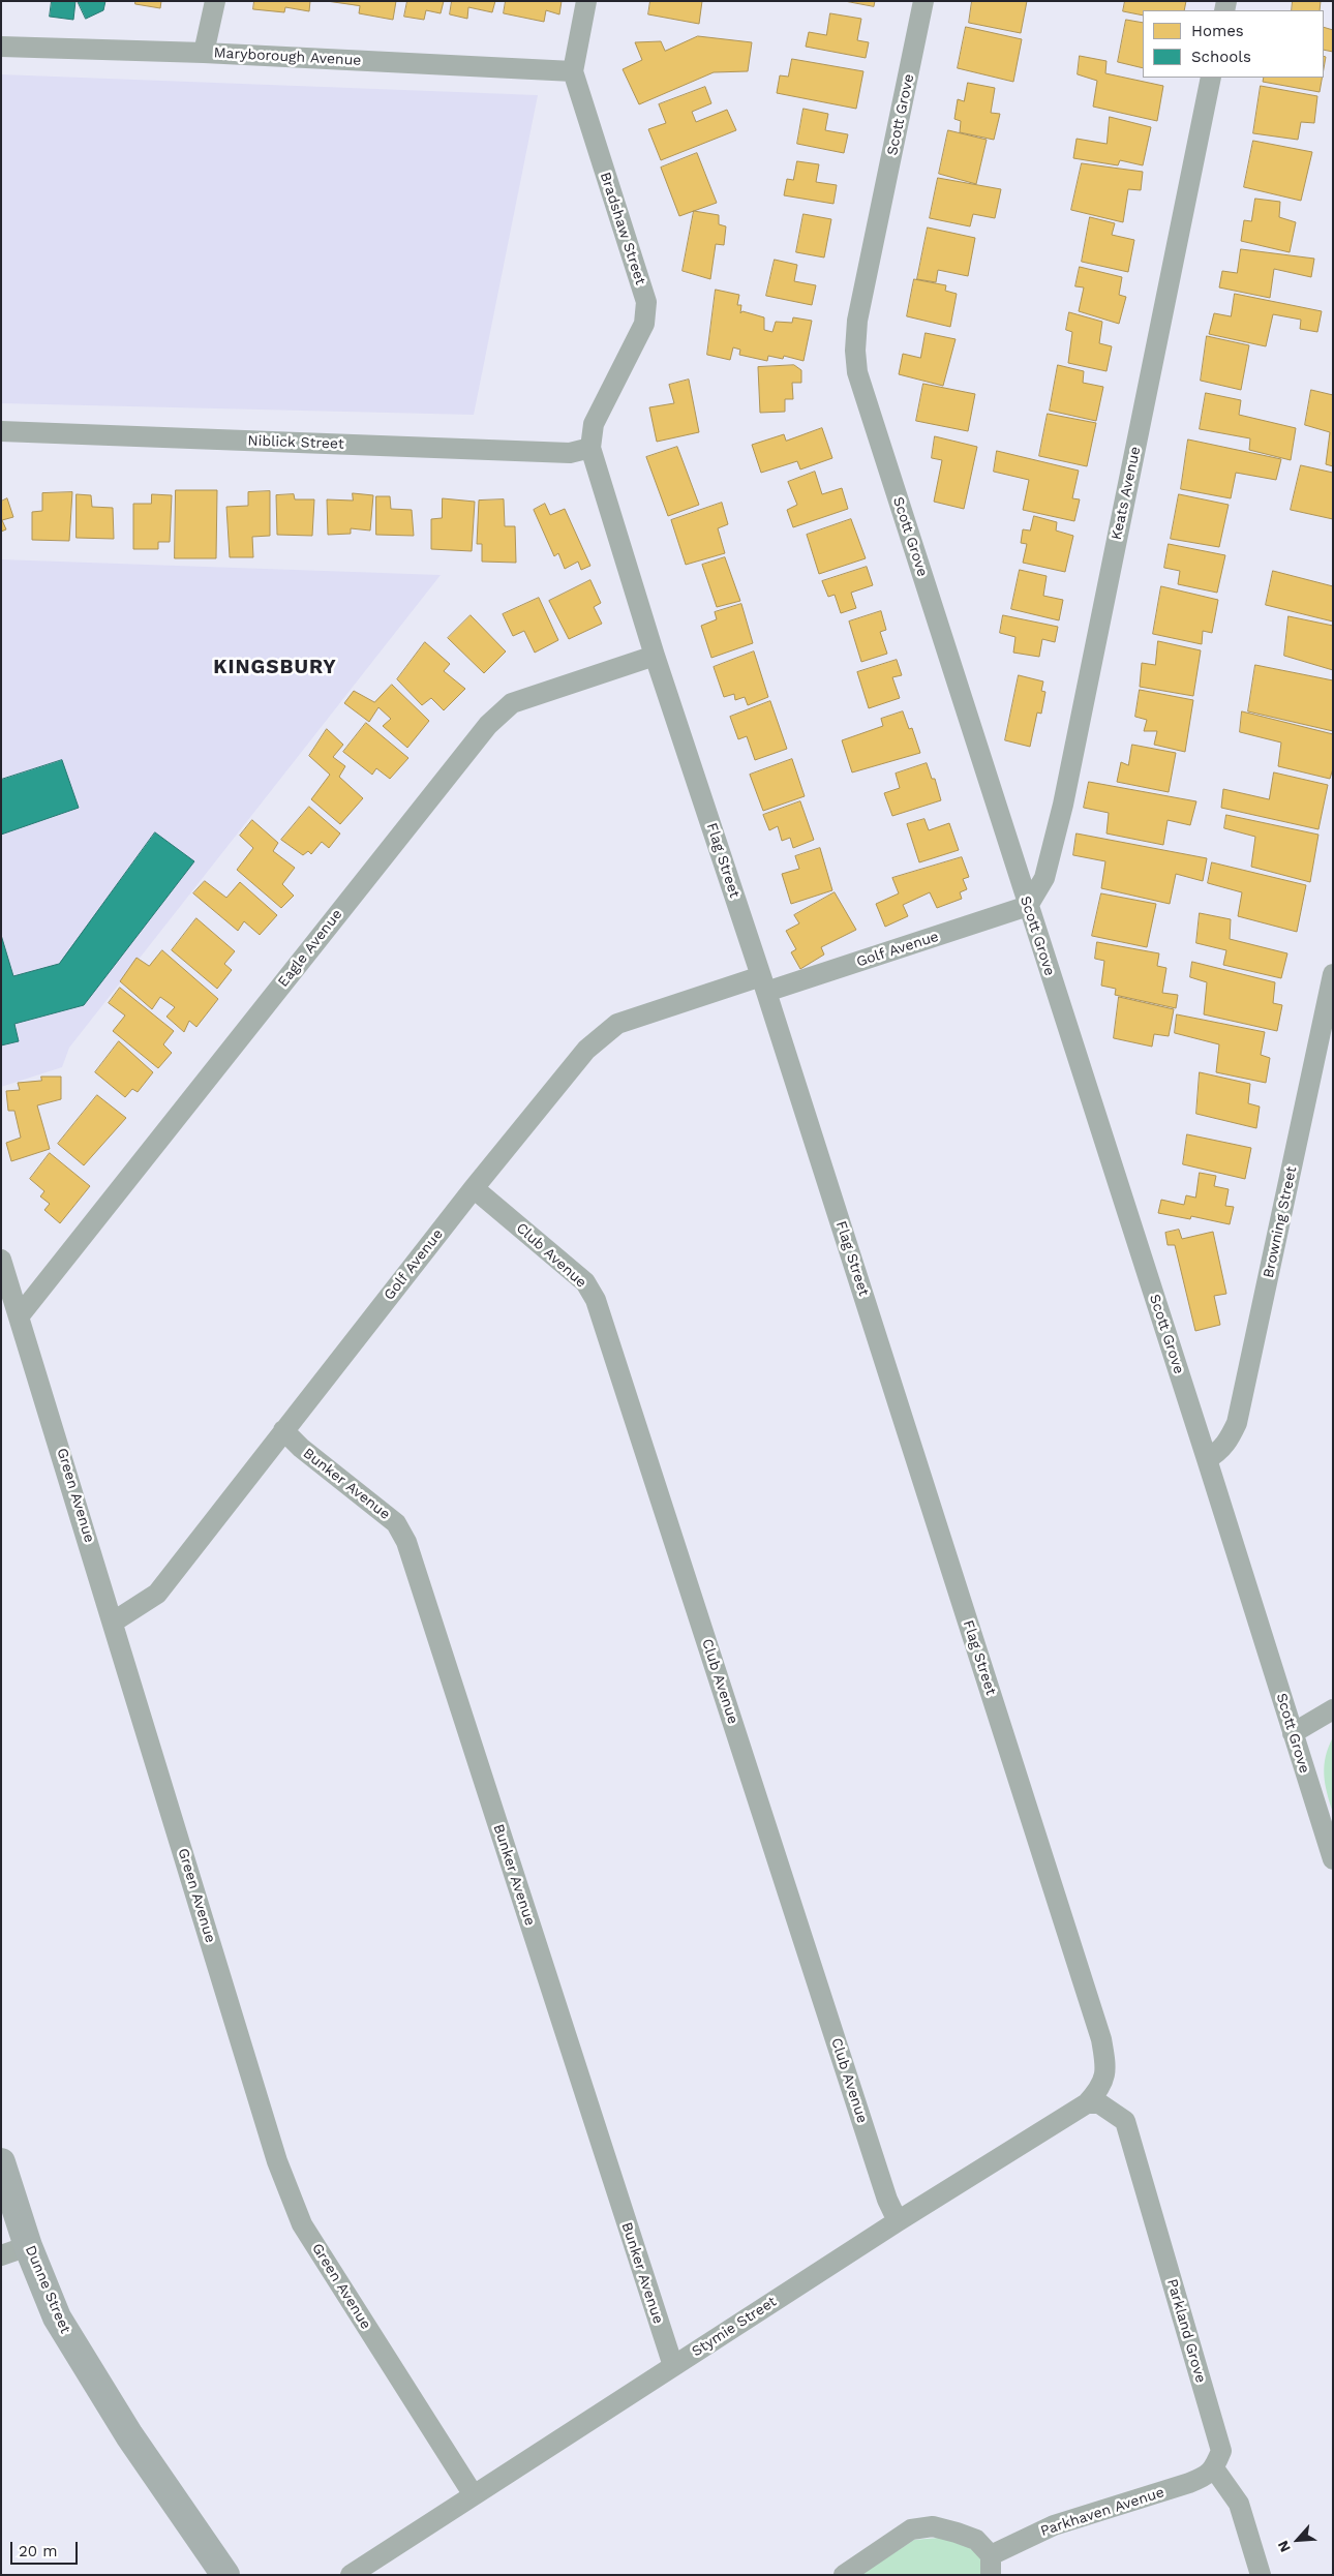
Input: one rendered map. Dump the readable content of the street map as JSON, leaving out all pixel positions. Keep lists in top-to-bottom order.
{
  "streets": {
    "main road": ["Dunne Street"],
    "street": [
      "Maryborough Avenue",
      "Scott Grove",
      "Bradshaw Street",
      "Niblick Street",
      "Keats Avenue",
      "Flag Street",
      "Eagle Avenue",
      "Golf Avenue",
      "Browning Street",
      "Club Avenue",
      "Bunker Avenue",
      "Green Avenue",
      "Stymie Street",
      "Parkland Grove",
      "Parkhaven Avenue"
    ]
  },
  "crossings": [
    ["Maryborough Avenue", "Bradshaw Street"],
    ["Scott Grove", "Keats Avenue"],
    ["Scott Grove", "Golf Avenue"],
    ["Scott Grove", "Browning Street"],
    ["Bradshaw Street", "Niblick Street"],
    ["Bradshaw Street", "Flag Street"],
    ["Niblick Street", "Flag Street"],
    ["Keats Avenue", "Golf Avenue"],
    ["Flag Street", "Eagle Avenue"],
    ["Flag Street", "Golf Avenue"],
    ["Flag Street", "Stymie Street"],
    ["Eagle Avenue", "Green Avenue"],
    ["Golf Avenue", "Club Avenue"],
    ["Golf Avenue", "Bunker Avenue"],
    ["Golf Avenue", "Green Avenue"],
    ["Club Avenue", "Stymie Street"],
    ["Bunker Avenue", "Stymie Street"],
    ["Green Avenue", "Stymie Street"],
    ["Stymie Street", "Parkland Grove"],
    ["Parkland Grove", "Parkhaven Avenue"]
  ],
  "districts": ["KINGSBURY"],
  "legend": ["Homes", "Schools"],
  "scale_bar": "20 m",
  "north": "bottom left"
}
